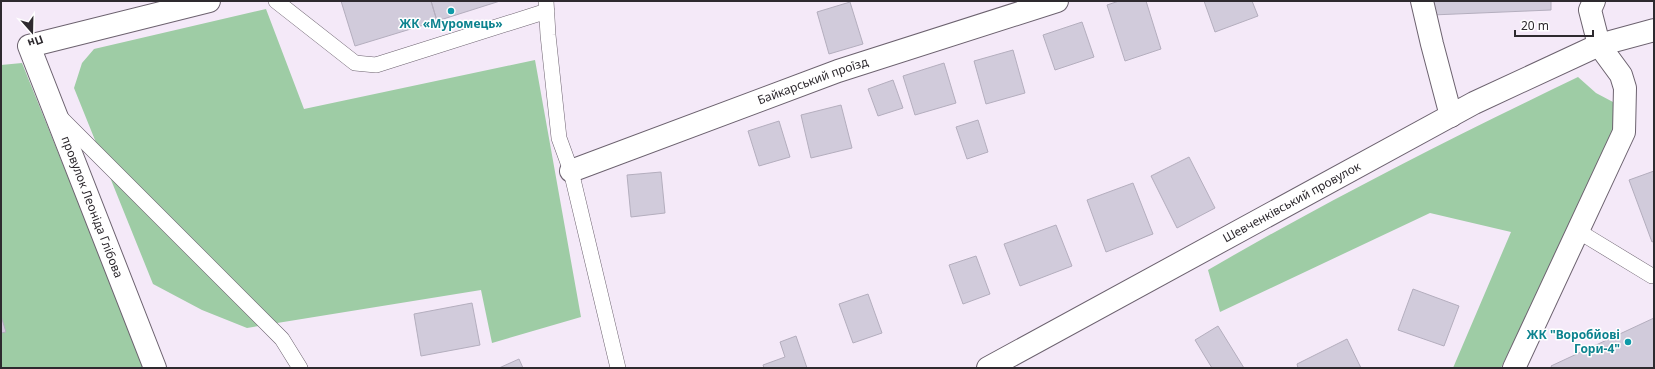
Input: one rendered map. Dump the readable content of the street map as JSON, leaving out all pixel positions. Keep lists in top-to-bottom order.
{
  "streets": {
    "street": ["Байкарський проїзд", "Шевченківський провулок", "провулок Леоніда Глібова"]
  },
  "places": ["ЖК «Муромець»", "ЖК \"Воробйові Гори-4\""],
  "scale_bar": "20 m",
  "north": "bottom"
}
